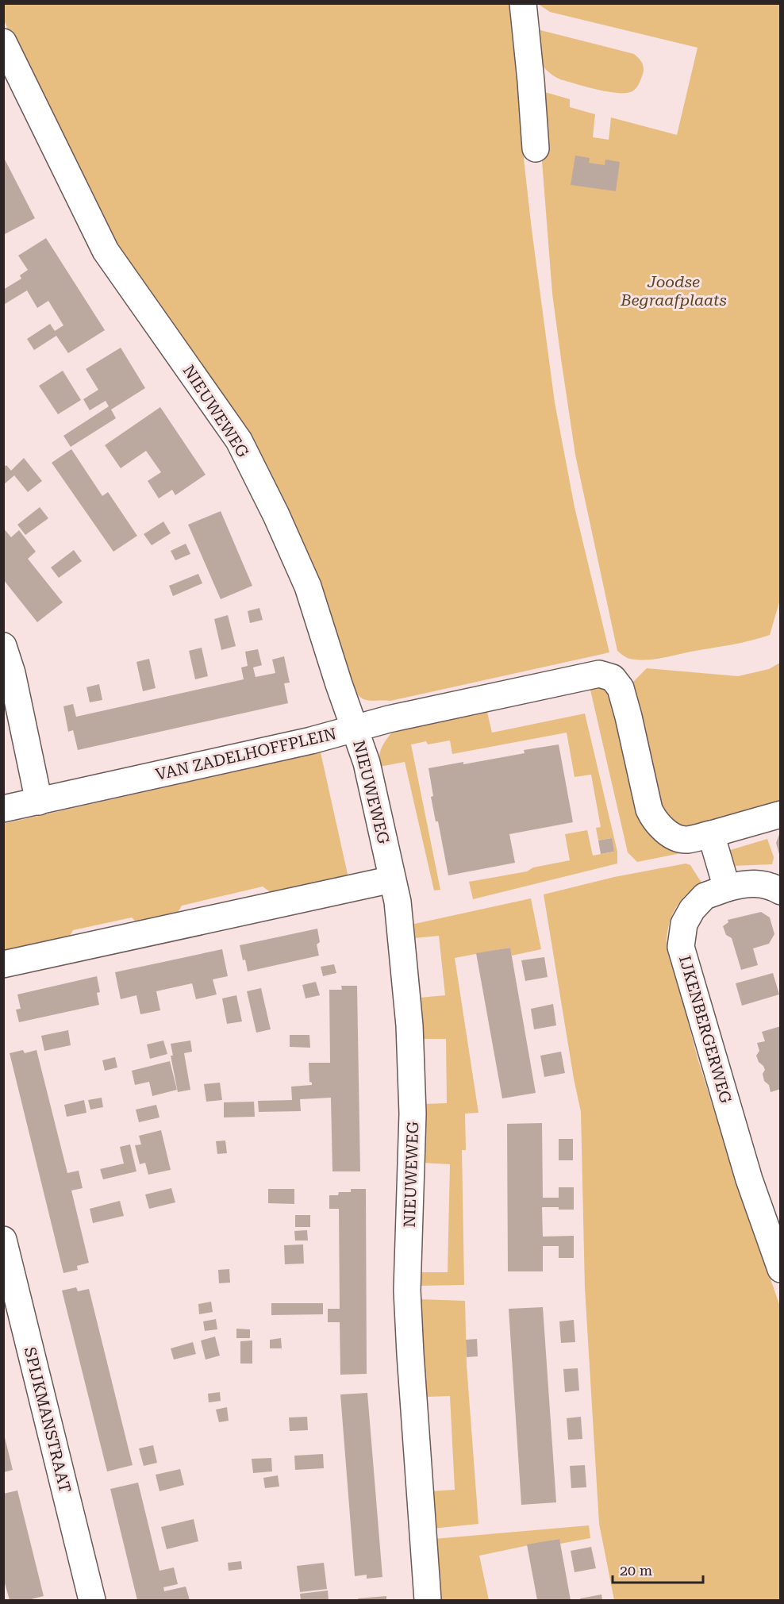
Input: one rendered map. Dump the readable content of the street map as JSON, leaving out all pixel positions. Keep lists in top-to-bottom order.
{
  "streets": {
    "street": [
      "NIEUWEWEG",
      "VAN ZADELHOFFPLEIN",
      "IJKENBERGERWEG",
      "SPIJKMANSTRAAT"
    ]
  },
  "crossings": [
    ["NIEUWEWEG", "VAN ZADELHOFFPLEIN"]
  ],
  "parks": ["Joodse Begraafplaats"],
  "scale_bar": "20 m"
}
